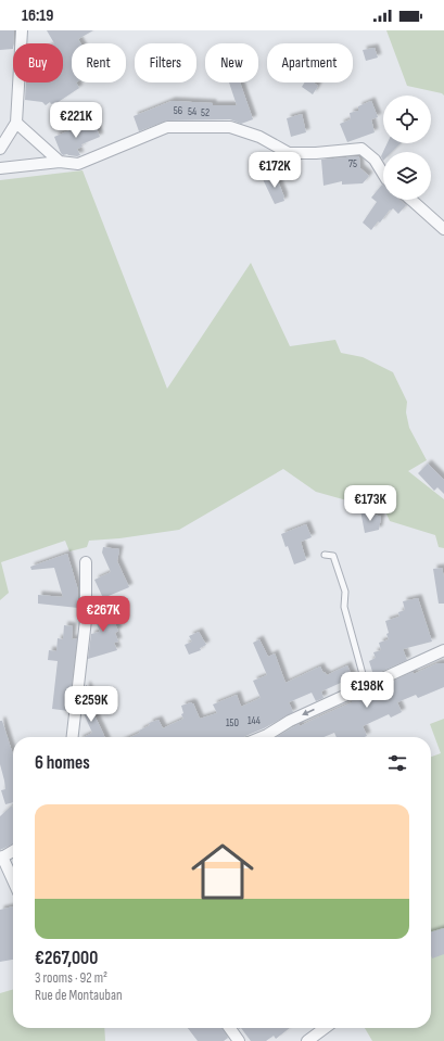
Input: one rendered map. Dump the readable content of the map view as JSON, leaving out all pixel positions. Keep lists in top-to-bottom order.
{
  "house_numbers": [
    "56",
    "54",
    "52",
    "75",
    "144",
    "150"
  ],
  "page": {
    "status": "16:19",
    "chip": [
      "Buy",
      "Rent",
      "Filters",
      "New",
      "Apartment"
    ],
    "price": [
      "€221K",
      "€172K",
      "€173K",
      "€267K",
      "€198K",
      "€259K"
    ],
    "heading": "6 homes",
    "list": [
      {
        "name": "€267,000",
        "note": "3 rooms · 92 m² · Rue de Montauban"
      }
    ]
  }
}
